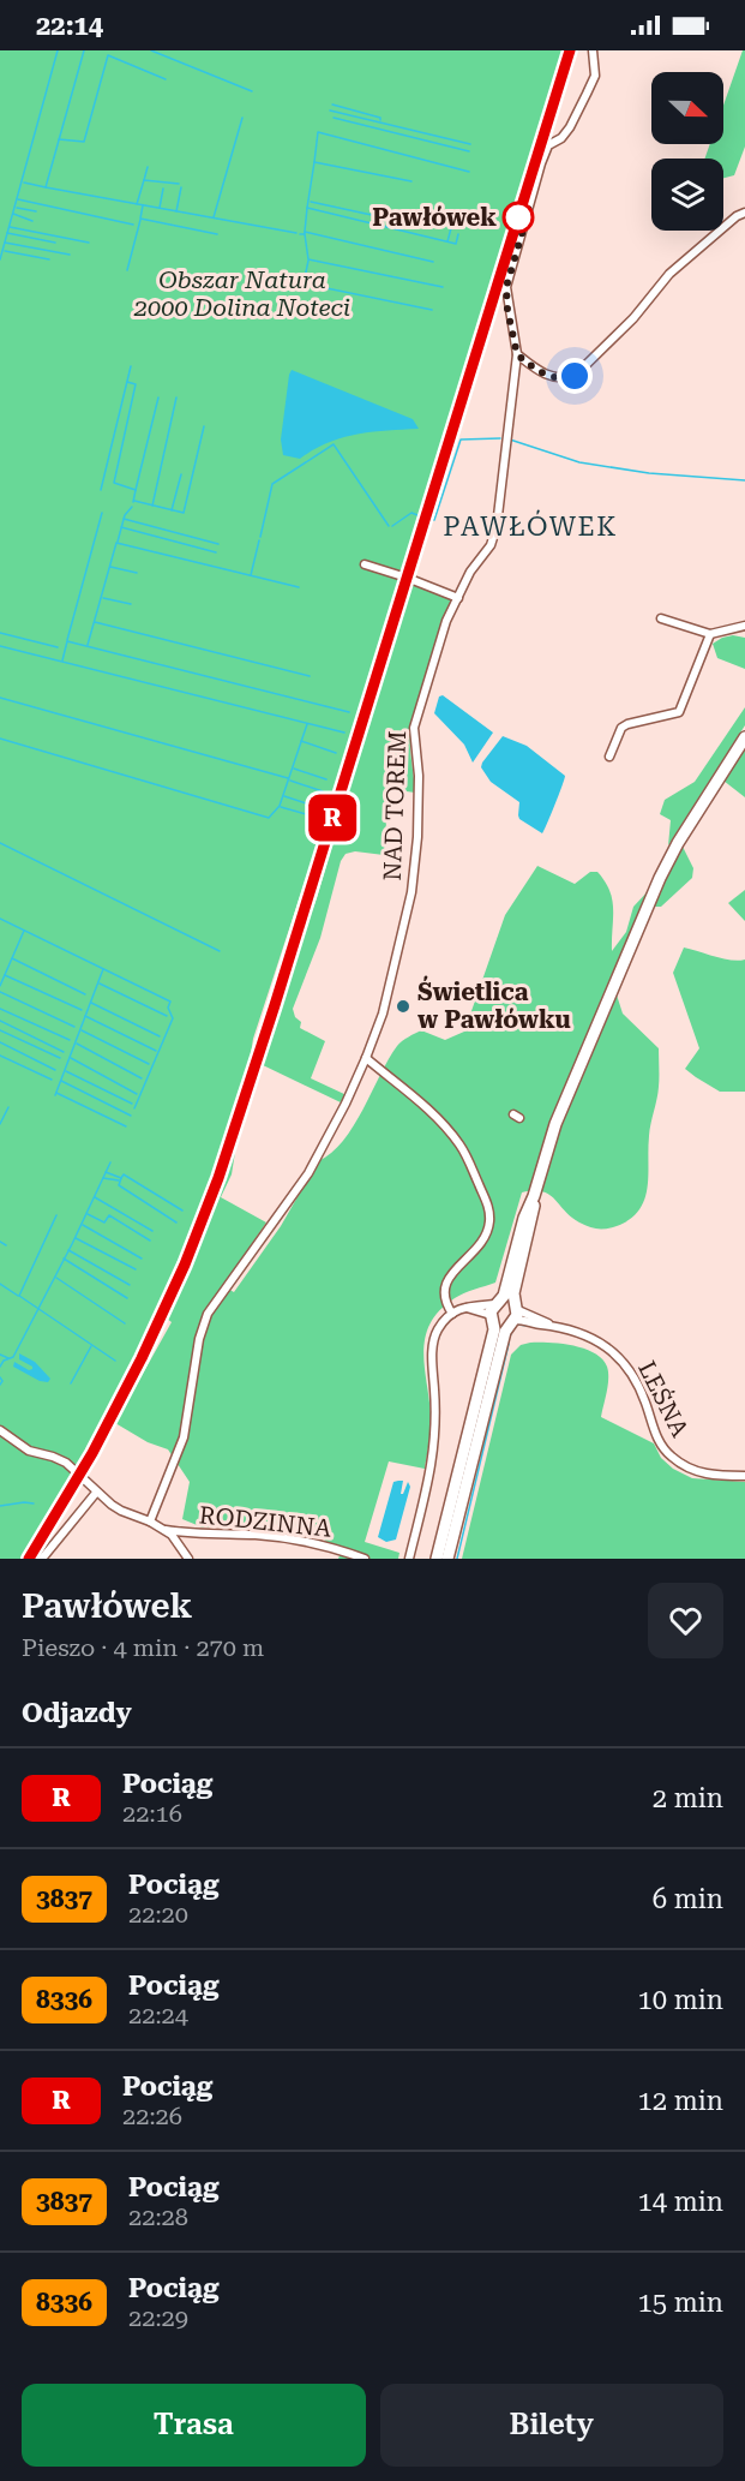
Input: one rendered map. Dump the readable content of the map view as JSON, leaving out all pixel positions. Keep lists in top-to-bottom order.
{
  "streets": {
    "street": ["NAD TOREM", "LEŚNA", "RODZINNA"]
  },
  "districts": ["PAWŁÓWEK"],
  "parks": ["Obszar Natura 2000 Dolina Noteci"],
  "places": ["Pawłówek", "Świetlica w Pawłówku"],
  "north": "right",
  "page": {
    "status": "22:14",
    "on_map": "R",
    "heading": [
      ["Pawłówek", "Pieszo · 4 min · 270 m"],
      "Odjazdy"
    ],
    "list": [
      {
        "mark": "R",
        "name": "Pociąg",
        "note": "22:16",
        "value": "2 min"
      },
      {
        "mark": "3837",
        "name": "Pociąg",
        "note": "22:20",
        "value": "6 min"
      },
      {
        "mark": "8336",
        "name": "Pociąg",
        "note": "22:24",
        "value": "10 min"
      },
      {
        "mark": "R",
        "name": "Pociąg",
        "note": "22:26",
        "value": "12 min"
      },
      {
        "mark": "3837",
        "name": "Pociąg",
        "note": "22:28",
        "value": "14 min"
      },
      {
        "mark": "8336",
        "name": "Pociąg",
        "note": "22:29",
        "value": "15 min"
      }
    ],
    "buttons": ["Trasa", "Bilety"]
  }
}
